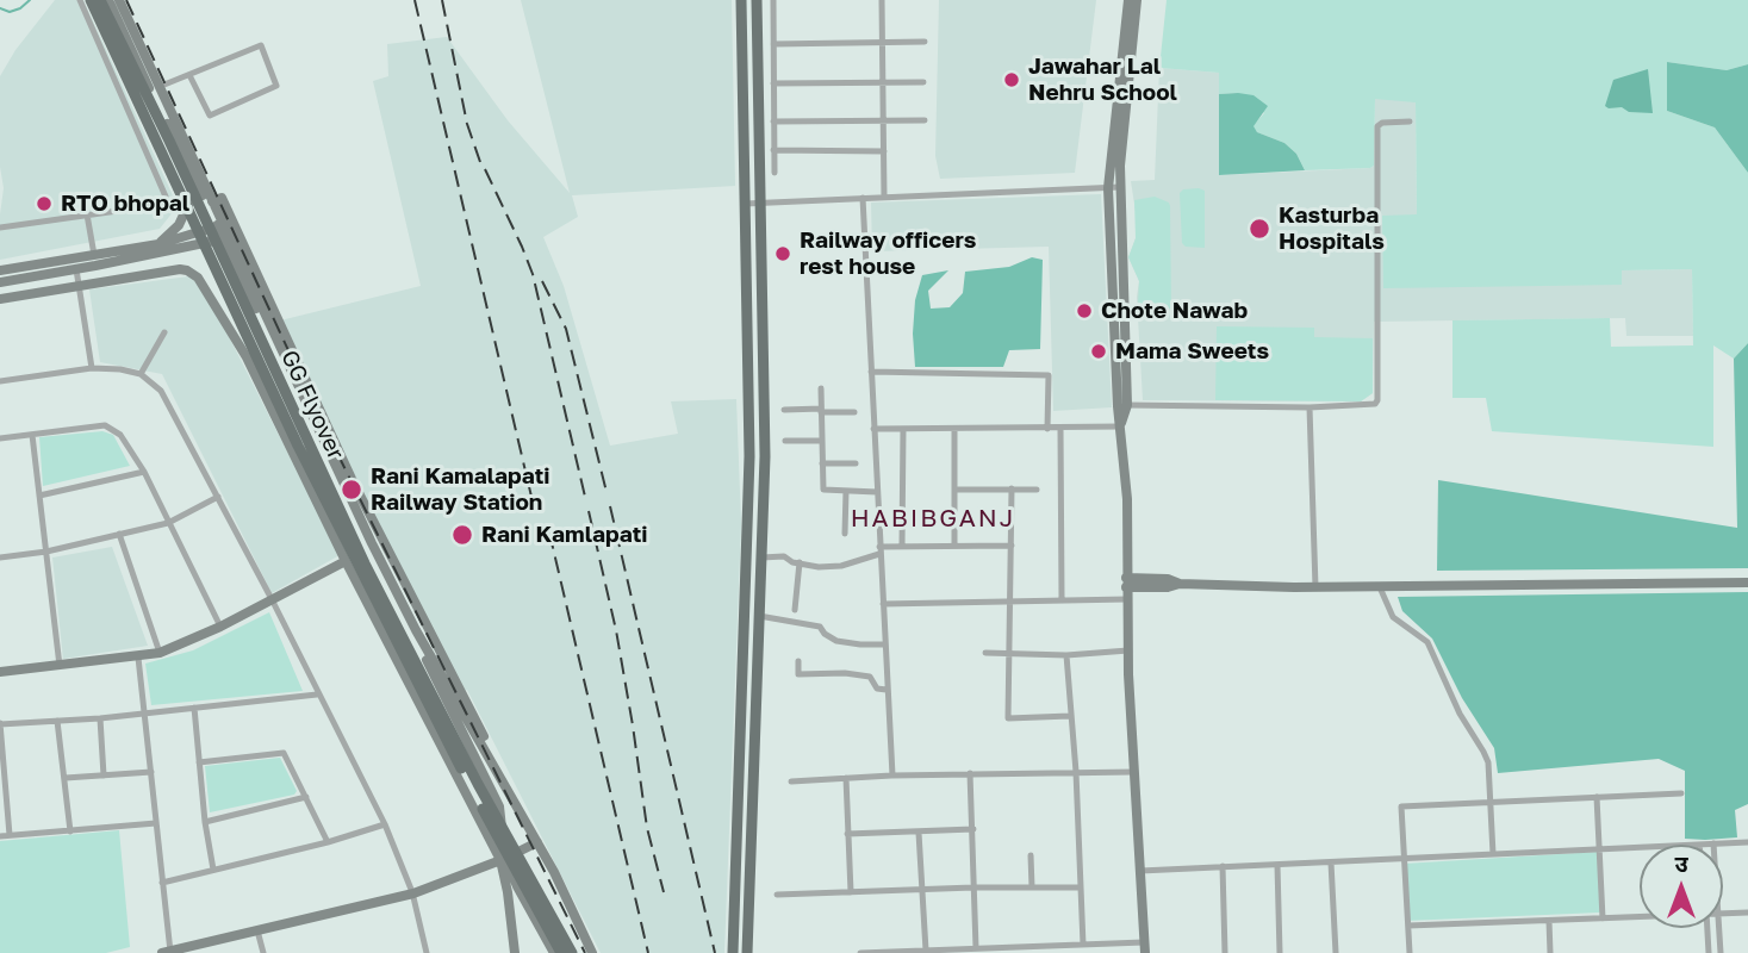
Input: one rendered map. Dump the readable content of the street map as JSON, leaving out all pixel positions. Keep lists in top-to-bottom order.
{
  "streets": {
    "main road": ["GG Flyover"]
  },
  "districts": ["HABIBGANJ"],
  "places": [
    "Jawahar Lal Nehru School",
    "RTO bhopal",
    "Kasturba Hospitals",
    "Railway officers rest house",
    "Chote Nawab",
    "Mama Sweets",
    "Rani Kamalapati Railway Station",
    "Rani Kamlapati"
  ],
  "north": "top"
}
